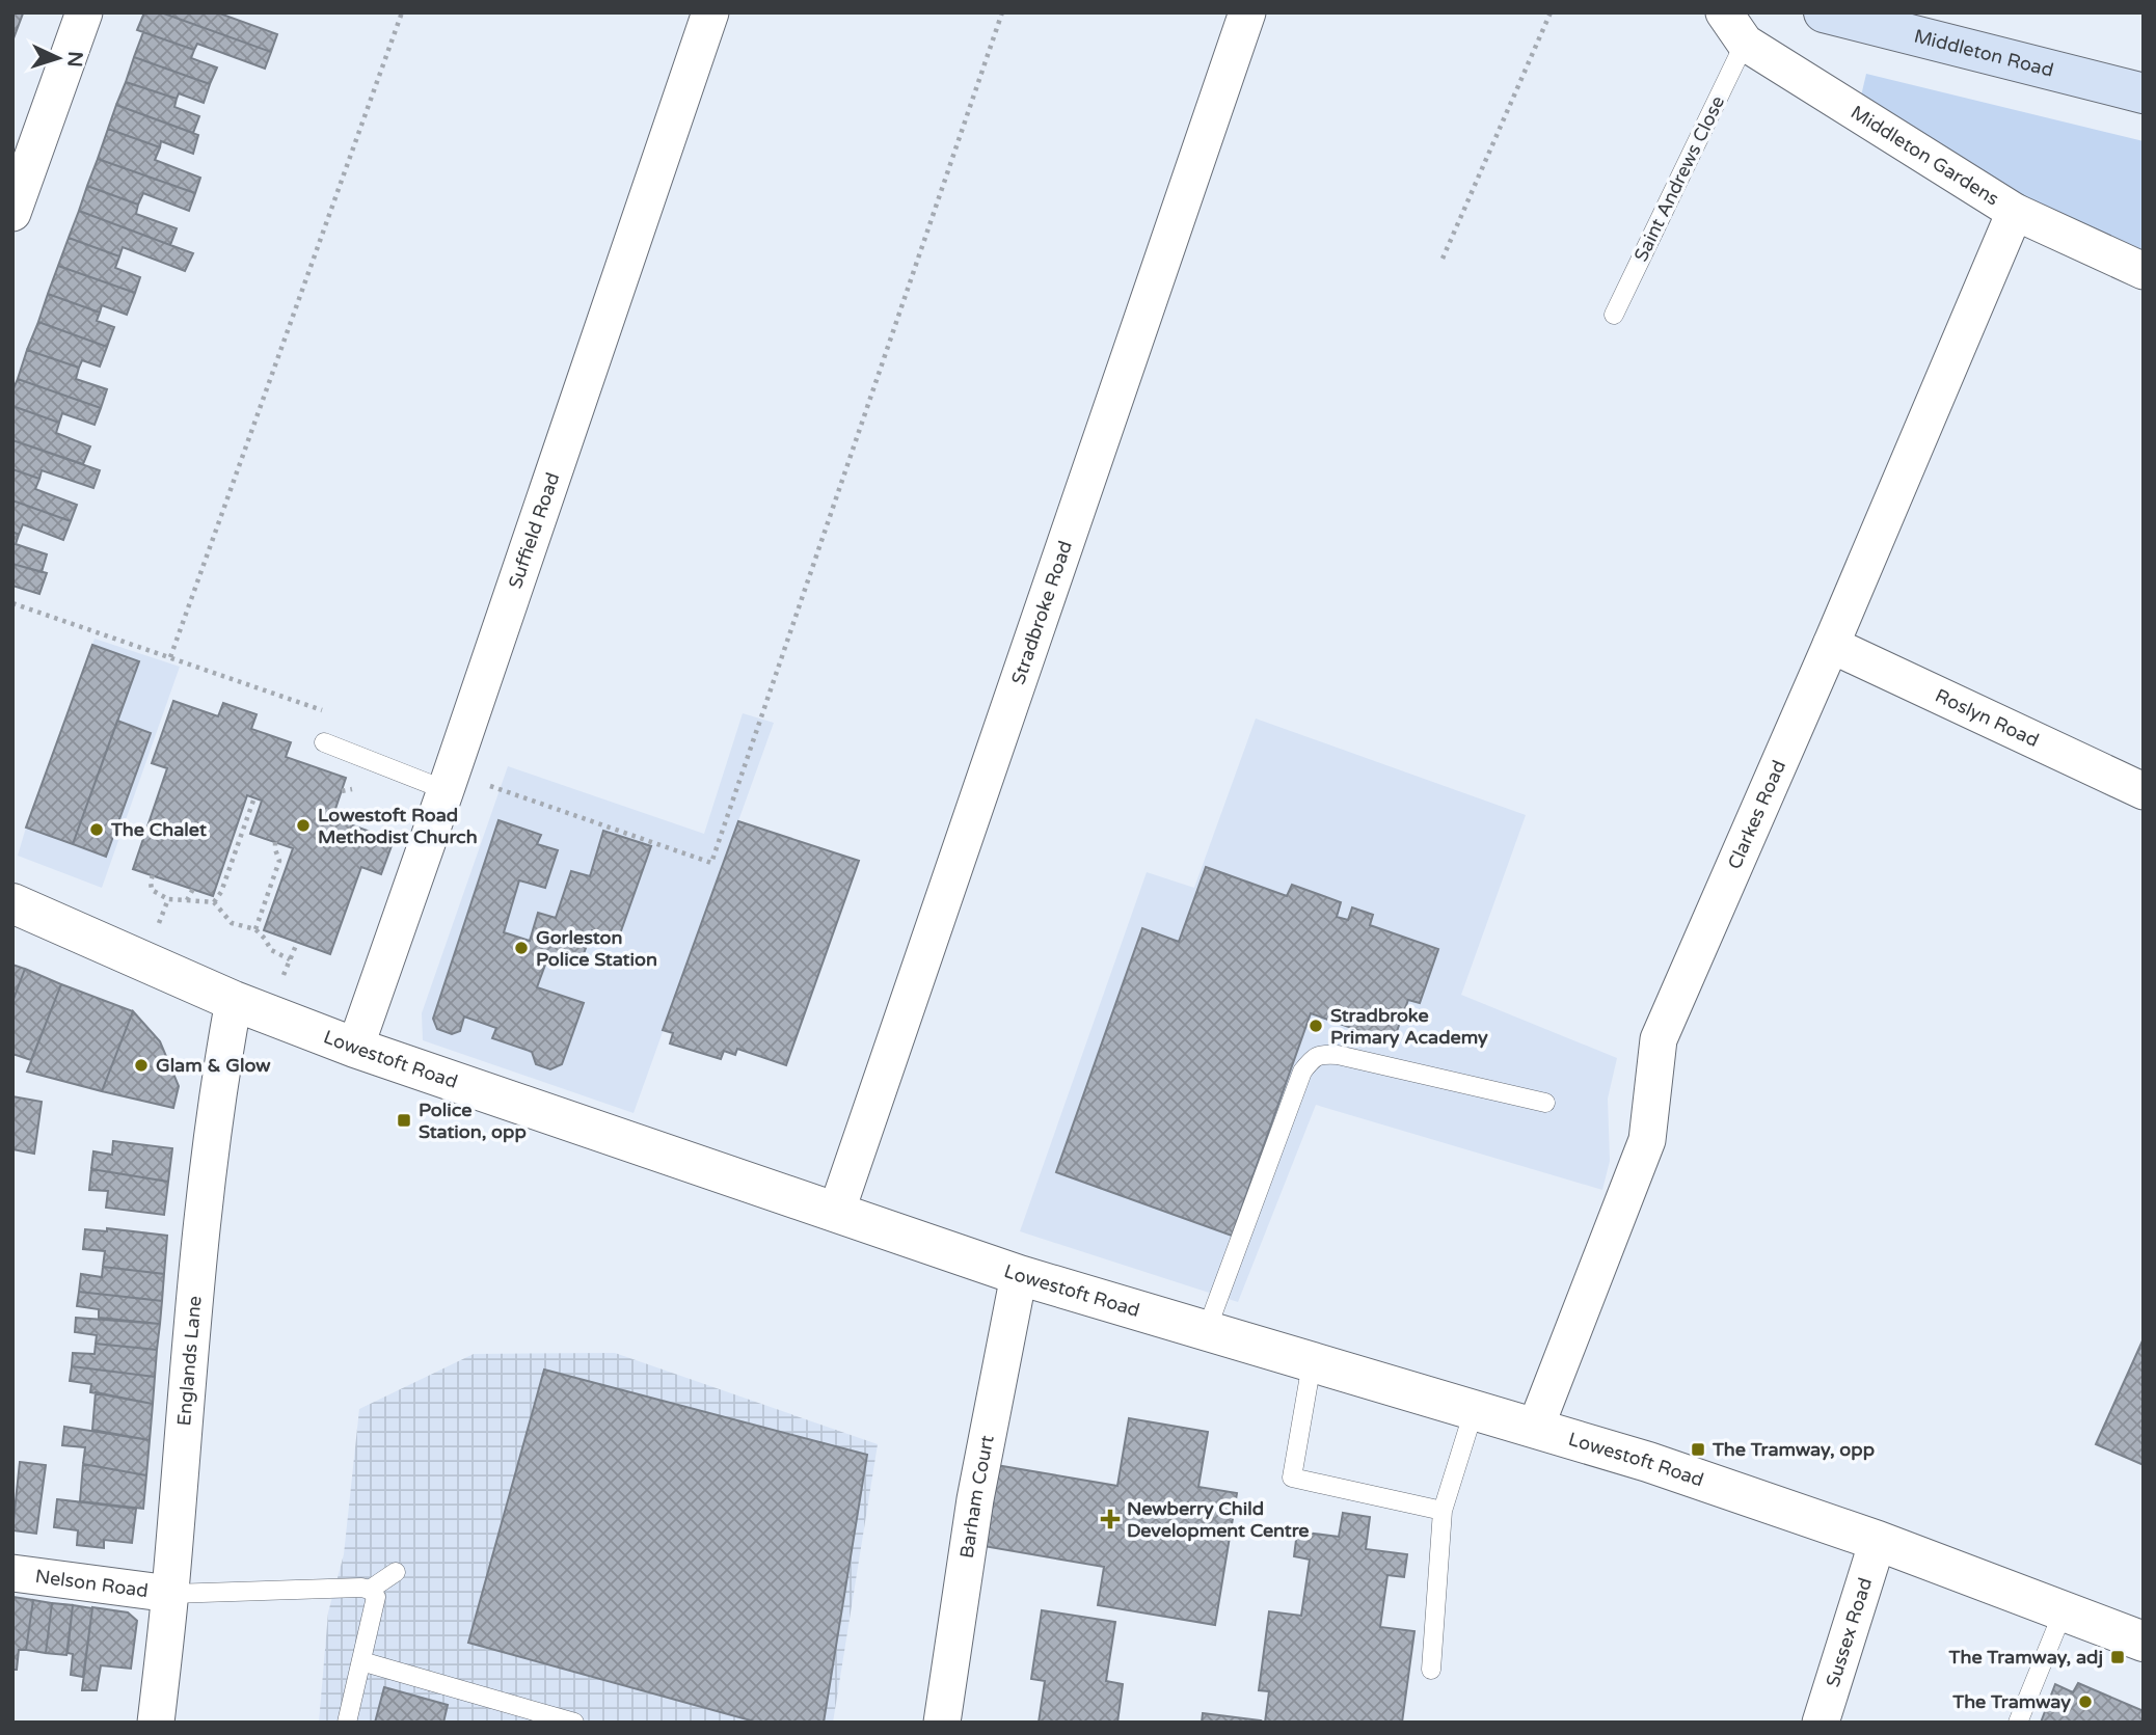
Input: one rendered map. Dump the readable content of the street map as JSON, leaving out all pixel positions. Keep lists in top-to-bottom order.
{
  "streets": {
    "main road": ["Middleton Road"],
    "street": [
      "Middleton Gardens",
      "Suffield Road",
      "Stradbroke Road",
      "Roslyn Road",
      "Clarkes Road",
      "Lowestoft Road",
      "Englands Lane",
      "Barham Court",
      "Nelson Road",
      "Sussex Road"
    ],
    "lane": ["Saint Andrews Close"]
  },
  "crossings": [
    ["Middleton Gardens", "Saint Andrews Close"],
    ["Middleton Gardens", "Clarkes Road"],
    ["Suffield Road", "Lowestoft Road"],
    ["Stradbroke Road", "Lowestoft Road"],
    ["Roslyn Road", "Clarkes Road"],
    ["Clarkes Road", "Lowestoft Road"],
    ["Lowestoft Road", "Englands Lane"],
    ["Lowestoft Road", "Barham Court"],
    ["Lowestoft Road", "Sussex Road"],
    ["Englands Lane", "Nelson Road"]
  ],
  "places": {
    "other": [
      "Lowestoft Road Methodist Church",
      "The Chalet",
      "Gorleston Police Station",
      "Stradbroke Primary Academy",
      "Glam & Glow",
      "The Tramway"
    ],
    "transit": ["Police Station, opp", "The Tramway, opp", "The Tramway, adj"],
    "health": ["Newberry Child Development Centre"]
  },
  "north": "right"
}
